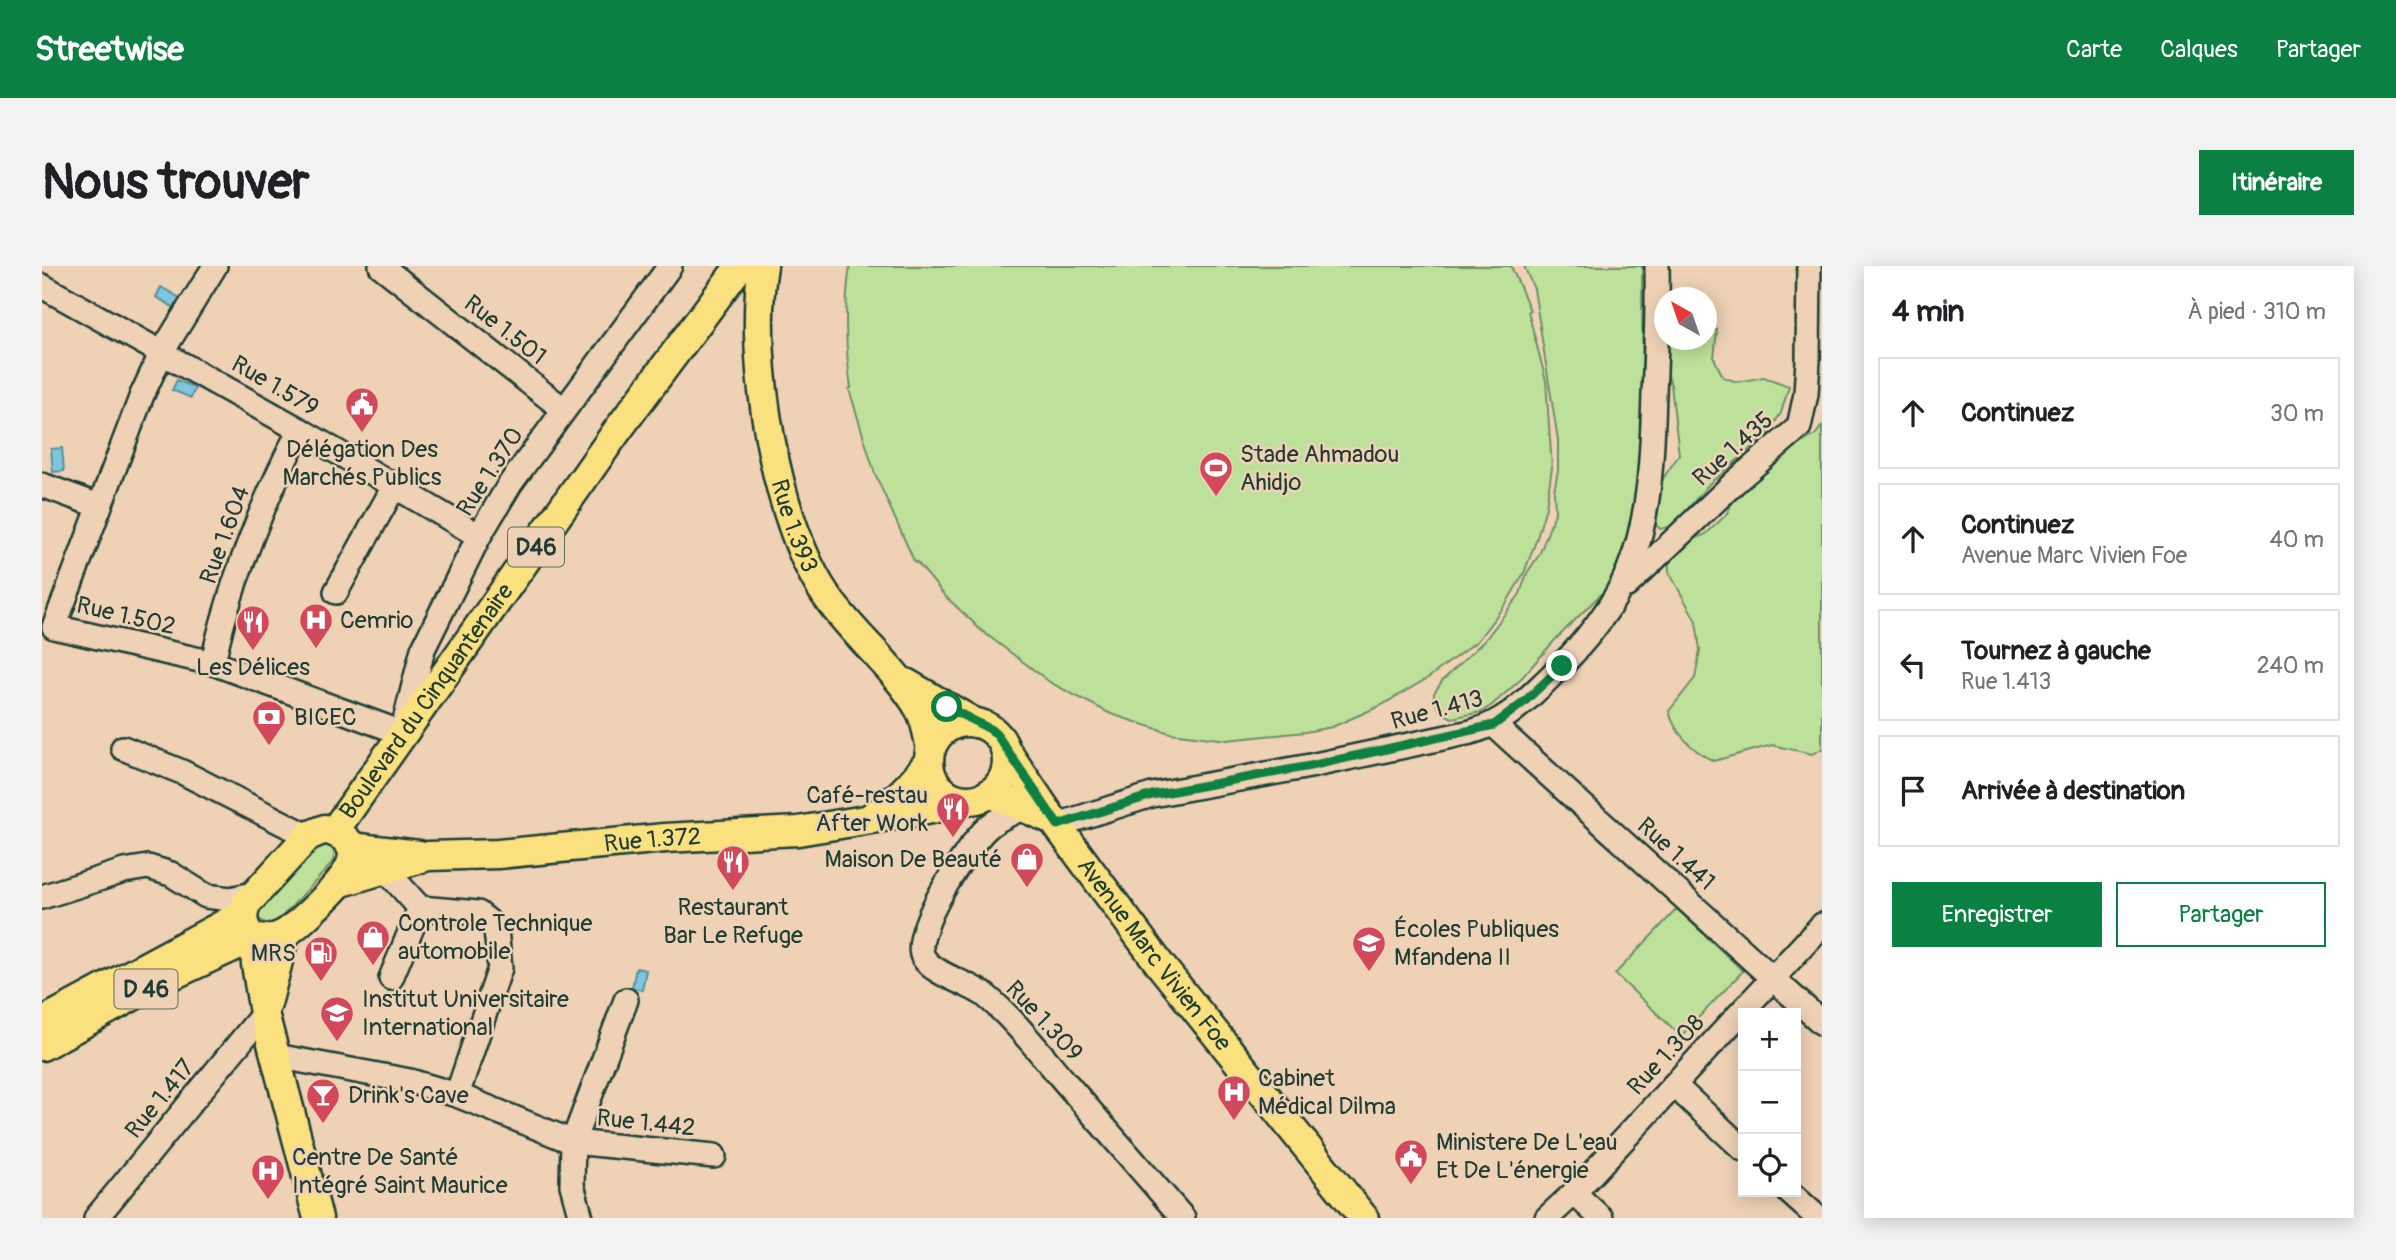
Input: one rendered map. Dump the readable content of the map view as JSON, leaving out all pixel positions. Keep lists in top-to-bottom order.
{
  "streets": {
    "main road": [
      "Rue 1.393",
      "D46",
      "Boulevard du Cinquantenaire",
      "Rue 1.372",
      "Avenue Marc Vivien Foe",
      "D 46"
    ],
    "street": [
      "Rue 1.501",
      "Rue 1.579",
      "Rue 1.435",
      "Rue 1.370",
      "Rue 1.604",
      "Rue 1.502",
      "Rue 1.413",
      "Rue 1.441",
      "Rue 1.309",
      "Rue 1.308",
      "Rue 1.417",
      "Rue 1.442"
    ]
  },
  "crossings": [
    ["Rue 1.501", "Rue 1.370"],
    ["Rue 1.579", "Rue 1.370"],
    ["Rue 1.579", "Rue 1.604"],
    ["Rue 1.579", "Rue 1.502"],
    ["Rue 1.435", "Rue 1.413"],
    ["Rue 1.370", "Rue 1.502"],
    ["Rue 1.370", "Boulevard du Cinquantenaire"],
    ["Rue 1.393", "Rue 1.372"],
    ["Rue 1.393", "Avenue Marc Vivien Foe"],
    ["Rue 1.604", "Rue 1.502"],
    ["Rue 1.502", "Boulevard du Cinquantenaire"],
    ["Rue 1.413", "Rue 1.441"],
    ["Rue 1.413", "Avenue Marc Vivien Foe"],
    ["Rue 1.372", "Avenue Marc Vivien Foe"],
    ["Rue 1.441", "Rue 1.308"]
  ],
  "places": {
    "public building": ["Délégation Des Marchés Publics", "Ministere De L'eau Et De L'énergie"],
    "sports": ["Stade Ahmadou Ahidjo"],
    "hospital": ["Cemrio", "Cabinet Médical Dilma", "Centre De Santé Intégré Saint Maurice"],
    "restaurant": ["Les Délices", "Café-restau After Work", "Restaurant Bar Le Refuge"],
    "bank": ["BICEC"],
    "shop": ["Maison De Beauté", "Controle Technique automobile"],
    "school or university": ["Écoles Publiques Mfandena II", "Institut Universitaire International"],
    "fuel station": ["MRS"],
    "bar": ["Drink's Cave"]
  },
  "north": "top left",
  "page": {
    "header": "Streetwise",
    "nav": ["Carte", "Calques", "Partager"],
    "buttons": [
      "Itinéraire",
      ["Enregistrer", "Partager"]
    ],
    "title": "Nous trouver",
    "heading": ["4 min", "À pied · 310 m"],
    "list": [
      ["Continuez", "30 m"],
      ["Continuez", "Avenue Marc Vivien Foe", "40 m"],
      ["Tournez à gauche", "Rue 1.413", "240 m"],
      "Arrivée à destination"
    ],
    "map_buttons": ["+", "−"]
  }
}
